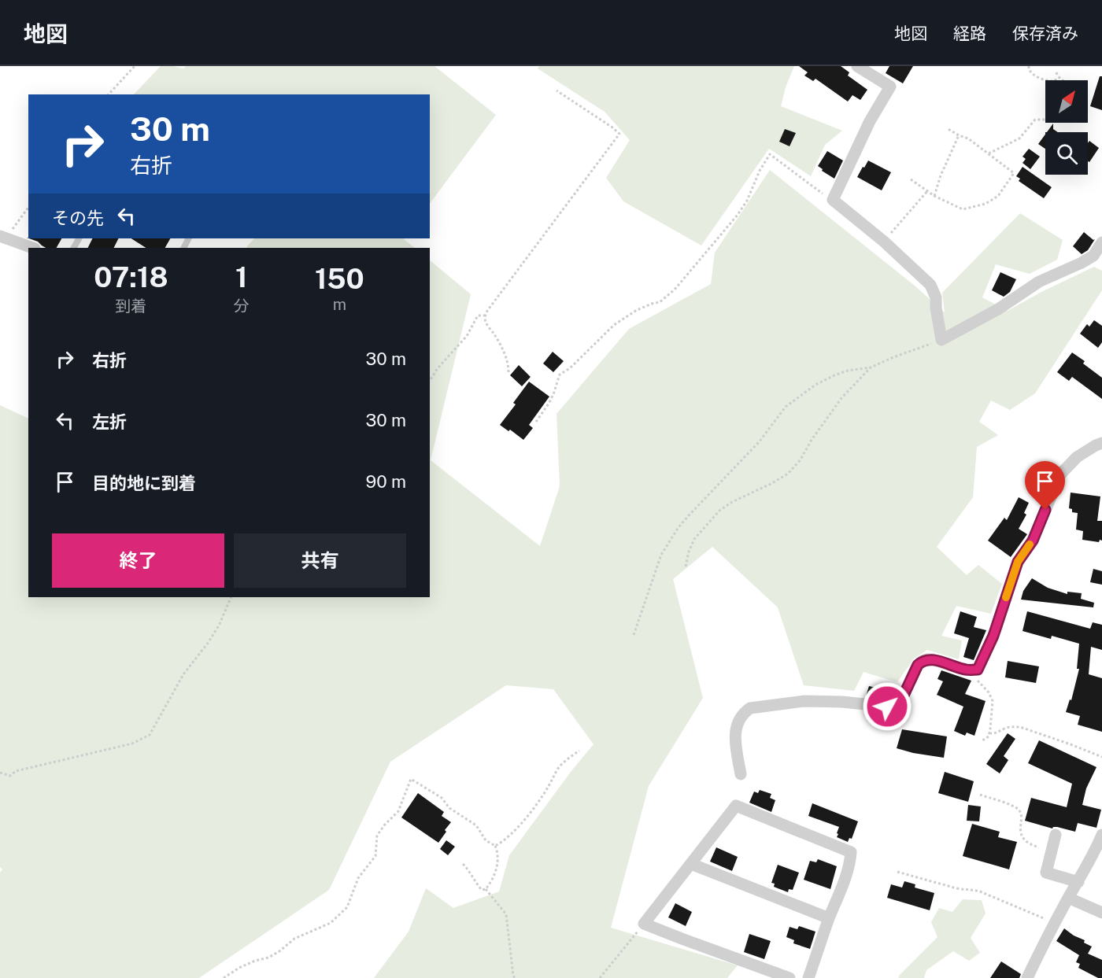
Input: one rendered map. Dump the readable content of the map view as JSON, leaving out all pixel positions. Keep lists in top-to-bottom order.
{
  "north": "top right",
  "page": {
    "header": "地図",
    "nav": ["地図", "経路", "保存済み"],
    "turn": ["30 m", "右折"],
    "then": "その先",
    "eta": [
      "07:18",
      "到着",
      "1",
      "分",
      "150",
      "m"
    ],
    "list": [
      {
        "name": "右折",
        "value": "30 m"
      },
      {
        "name": "左折",
        "value": "30 m"
      },
      {
        "name": "目的地に到着",
        "value": "90 m"
      }
    ],
    "buttons": ["終了", "共有"]
  }
}
